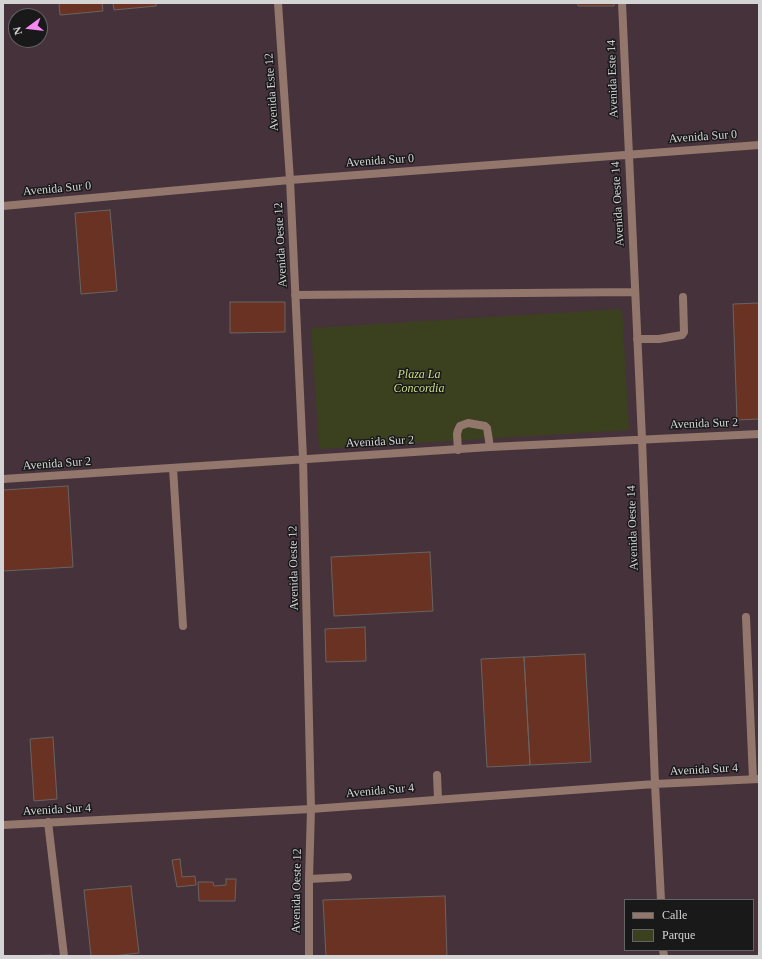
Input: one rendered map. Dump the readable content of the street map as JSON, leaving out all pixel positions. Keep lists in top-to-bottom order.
{
  "streets": {
    "street": [
      "Avenida Este 14",
      "Avenida Este 12",
      "Avenida Sur 0",
      "Avenida Oeste 14",
      "Avenida Oeste 12",
      "Avenida Sur 2",
      "Avenida Sur 4"
    ]
  },
  "crossings": [
    ["Avenida Este 14", "Avenida Sur 0"],
    ["Avenida Este 14", "Avenida Oeste 14"],
    ["Avenida Este 12", "Avenida Sur 0"],
    ["Avenida Este 12", "Avenida Oeste 12"],
    ["Avenida Sur 0", "Avenida Oeste 14"],
    ["Avenida Sur 0", "Avenida Oeste 12"],
    ["Avenida Oeste 14", "Avenida Sur 2"],
    ["Avenida Oeste 14", "Avenida Sur 4"],
    ["Avenida Oeste 12", "Avenida Sur 2"],
    ["Avenida Oeste 12", "Avenida Sur 4"]
  ],
  "parks": ["Plaza La Concordia"],
  "legend": ["Calle", "Parque"],
  "north": "left"
}
